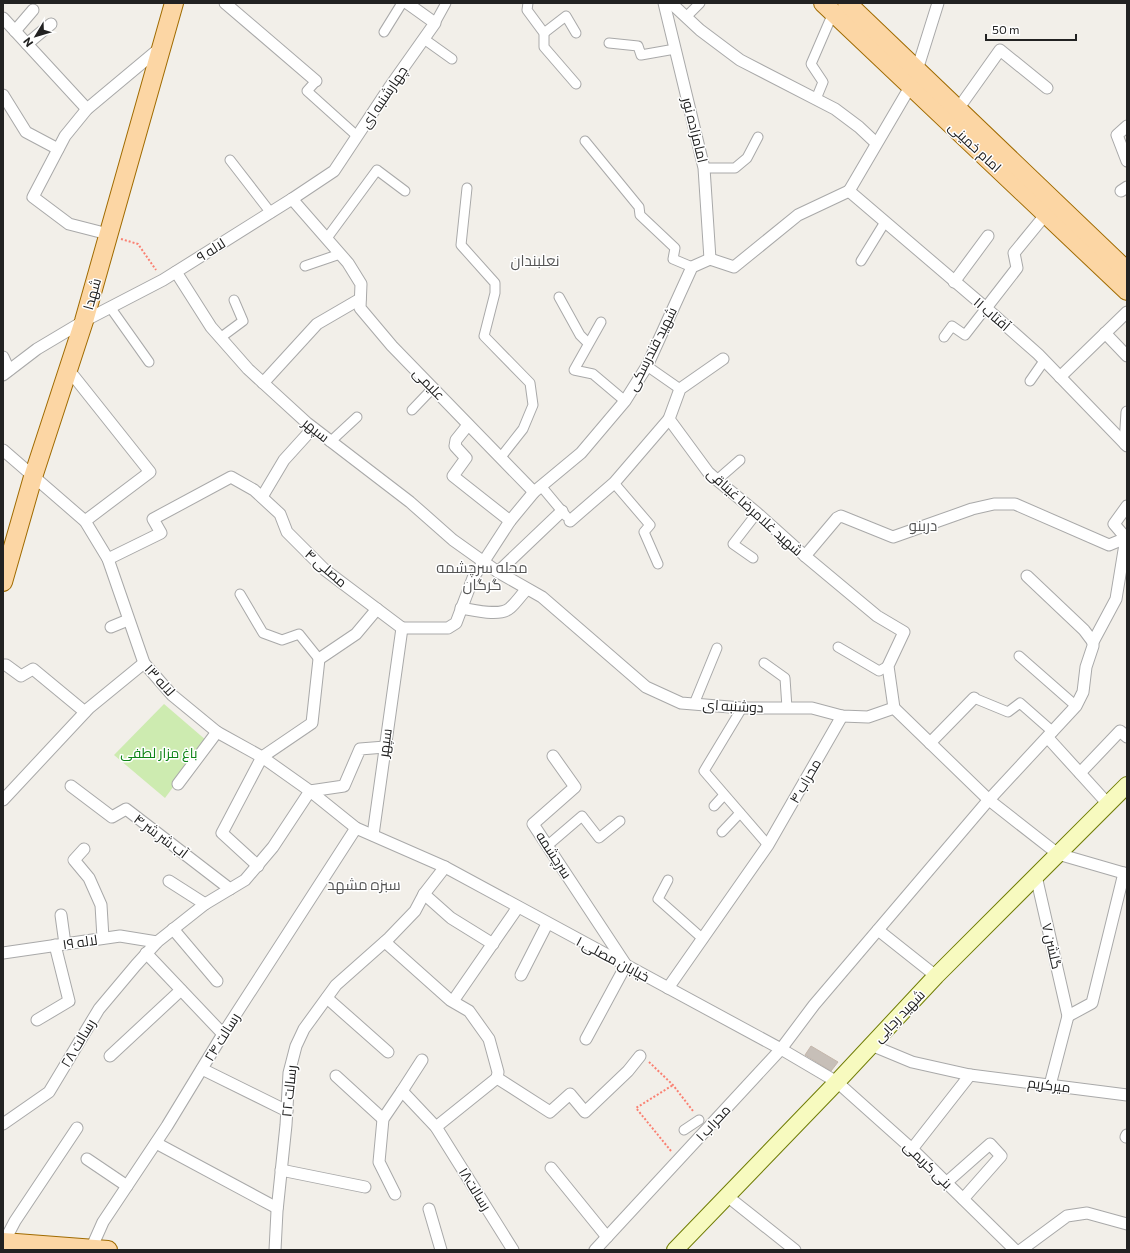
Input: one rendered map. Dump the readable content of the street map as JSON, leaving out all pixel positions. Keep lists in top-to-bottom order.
{
  "streets": {
    "main road": ["امام خمینی", "شهدا", "شهید رجایی"],
    "street": [
      "چهارشنبه ای",
      "امامزاده نور",
      "۹ لاله",
      "آفتاب ۱۱",
      "شهید فندرسکی",
      "علیمی",
      "سپهر",
      "شهید غلامرضا غیناقی",
      "۴ مصلی",
      "لاله ۱۳",
      "دوشنبه ای",
      "۴ محراب",
      "۴ آب شر شر",
      "سرچشمه",
      "۱۹ لاله",
      "۷ گلشن",
      "خیابان مصلی ۱",
      "۲۴ رسالت",
      "۲۸ رسالت",
      "میرکریم",
      "۲۲ رسالت",
      "۱ محراب",
      "بنی کریمی",
      "رسالت۱۸"
    ]
  },
  "crossings": [
    ["چهارشنبه ای", "۹ لاله"],
    ["۹ لاله", "شهدا"],
    ["۹ لاله", "سپهر"],
    ["شهدا", "لاله ۱۳"],
    ["شهید فندرسکی", "علیمی"],
    ["شهید فندرسکی", "سپهر"],
    ["شهید فندرسکی", "۴ مصلی"],
    ["شهید فندرسکی", "دوشنبه ای"],
    ["سپهر", "۴ مصلی"],
    ["سپهر", "لاله ۱۳"],
    ["سپهر", "دوشنبه ای"],
    ["سپهر", "خیابان مصلی ۱"],
    ["۴ مصلی", "لاله ۱۳"],
    ["لاله ۱۳", "خیابان مصلی ۱"],
    ["لاله ۱۳", "۲۴ رسالت"],
    ["لاله ۱۳", "۲۸ رسالت"],
    ["دوشنبه ای", "۴ محراب"],
    ["۴ محراب", "خیابان مصلی ۱"],
    ["۴ آب شر شر", "۲۸ رسالت"],
    ["سرچشمه", "خیابان مصلی ۱"],
    ["۱۹ لاله", "۲۸ رسالت"],
    ["۷ گلشن", "شهید رجایی"],
    ["خیابان مصلی ۱", "۲۲ رسالت"],
    ["خیابان مصلی ۱", "۱ محراب"],
    ["خیابان مصلی ۱", "بنی کریمی"],
    ["شهید رجایی", "میرکریم"],
    ["شهید رجایی", "بنی کریمی"],
    ["۱ محراب", "بنی کریمی"]
  ],
  "districts": [
    "نعلبندان",
    "دربنو",
    "محله سرچشمه گرگان",
    "سبزه مشهد"
  ],
  "parks": ["باغ مزار لطفی"],
  "scale_bar": "50 m",
  "north": "bottom left"
}
